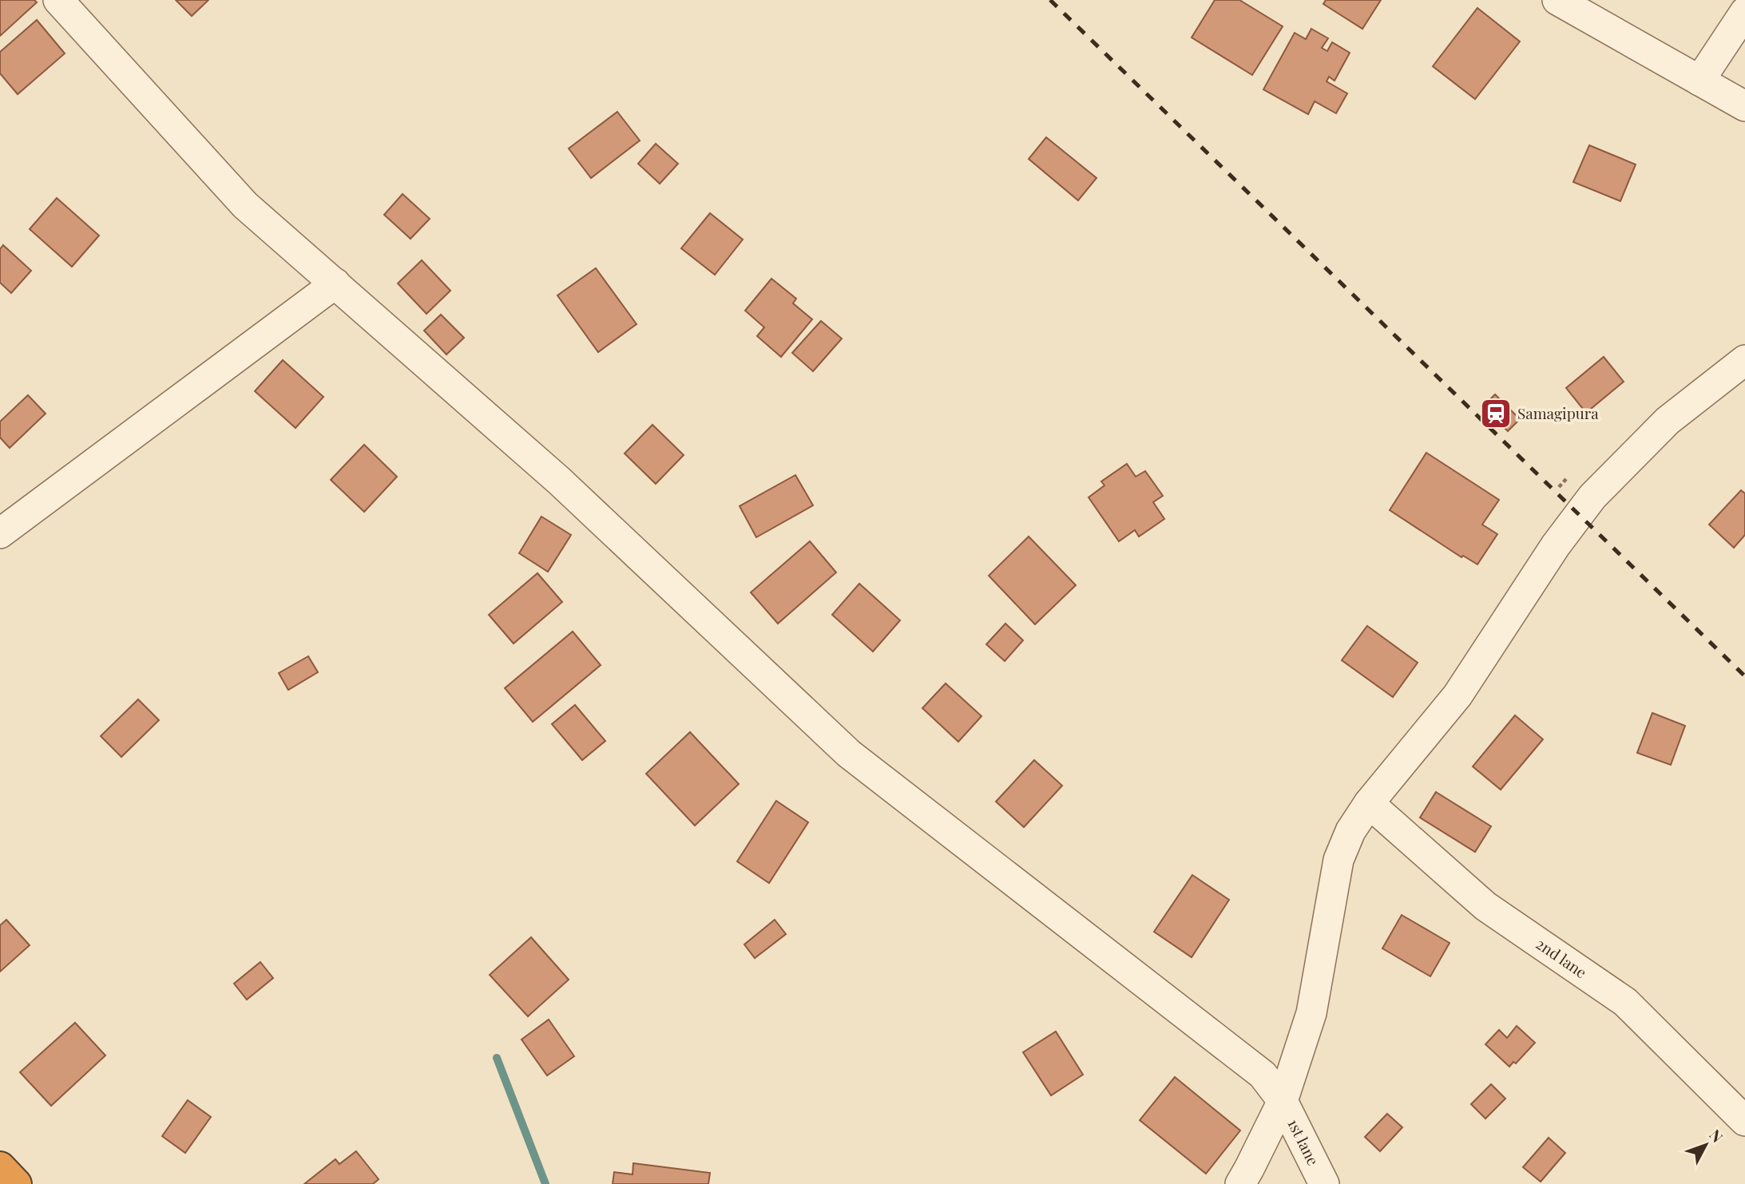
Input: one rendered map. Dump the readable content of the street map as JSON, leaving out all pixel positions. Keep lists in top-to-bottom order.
{
  "streets": {
    "street": ["2nd lane", "1st lane"]
  },
  "places": {
    "station": ["Samagipura"]
  },
  "north": "top right"
}
